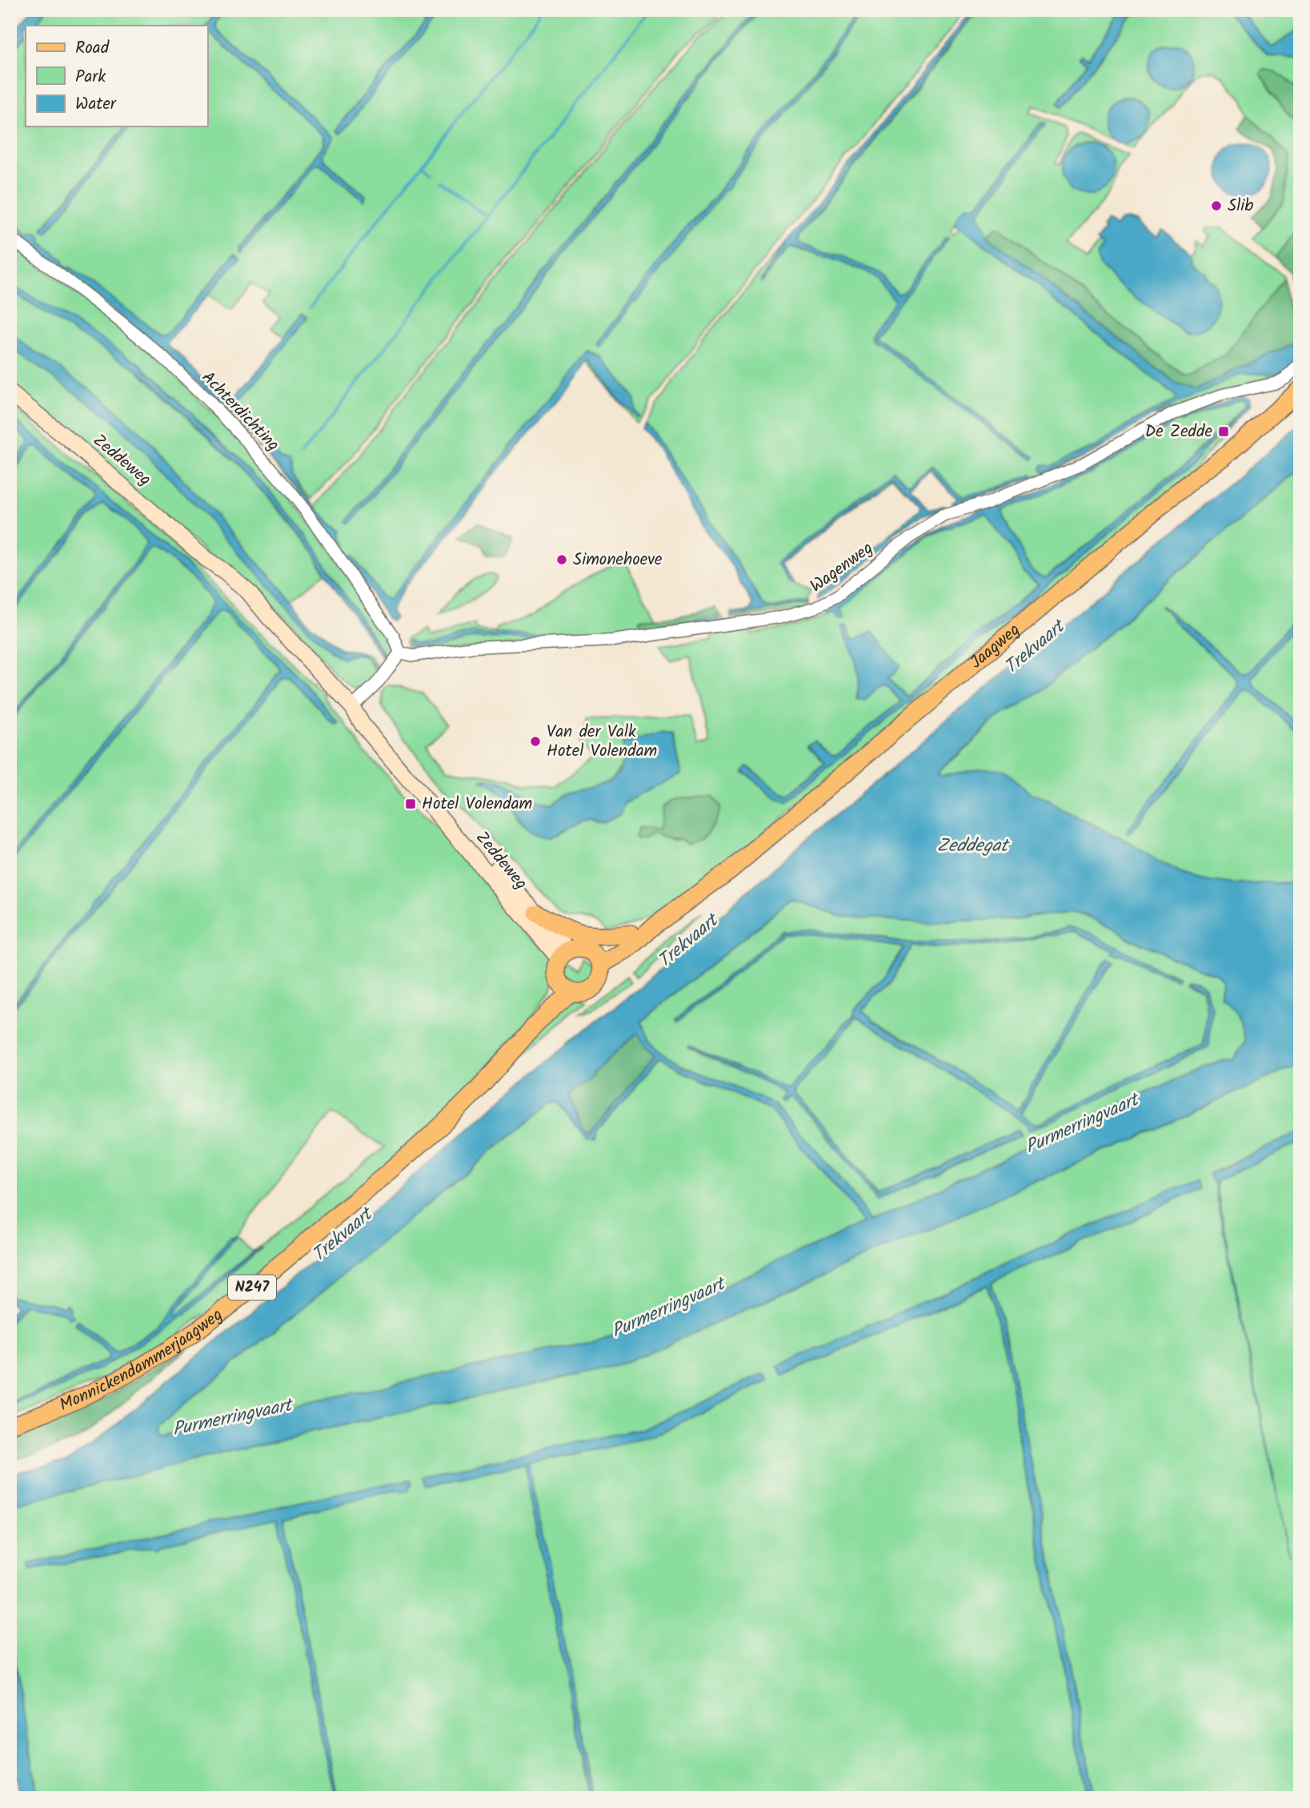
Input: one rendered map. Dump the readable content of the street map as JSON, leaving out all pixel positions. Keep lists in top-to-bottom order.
{
  "streets": {
    "main road": [
      "Zeddeweg",
      "Jaagweg",
      "N247",
      "Monnickendammerjaagweg"
    ],
    "street": ["Achterdichting", "Wagenweg"]
  },
  "crossings": [
    ["Achterdichting", "Wagenweg"],
    ["Zeddeweg", "N247"],
    ["Zeddeweg", "Monnickendammerjaagweg"],
    ["N247", "Monnickendammerjaagweg"]
  ],
  "water": ["Trekvaart", "Zeddegat", "Purmerringvaart"],
  "places": {
    "other": ["Slib", "Simonehoeve", "Van der Valk Hotel Volendam"],
    "transit": ["De Zedde", "Hotel Volendam"]
  },
  "legend": ["Road", "Park", "Water"]
}
